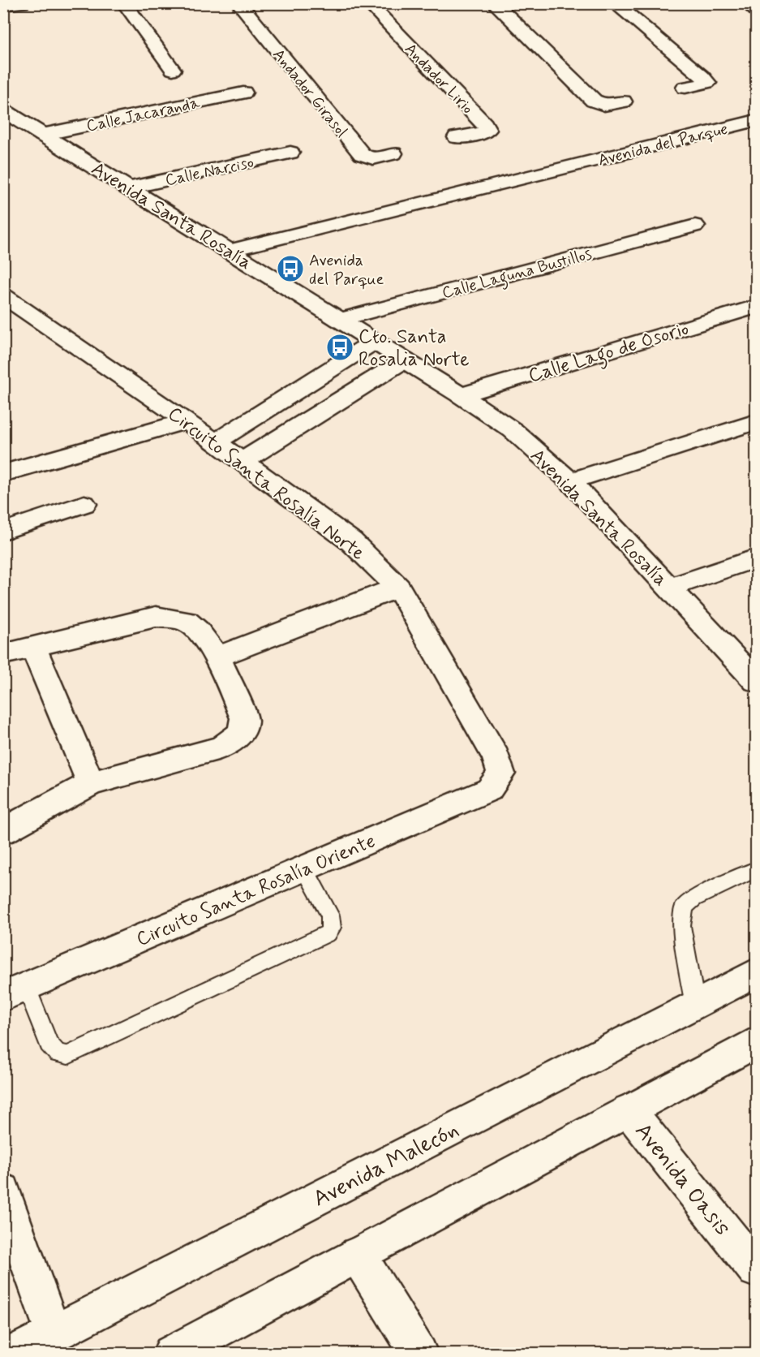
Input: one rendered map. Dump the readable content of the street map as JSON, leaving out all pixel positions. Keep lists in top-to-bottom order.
{
  "streets": {
    "street": [
      "Andador Lirio",
      "Andador Girasol",
      "Calle Jacaranda",
      "Avenida del Parque",
      "Calle Narciso",
      "Avenida Santa Rosalía",
      "Calle Laguna Bustillos",
      "Calle Lago de Osorio",
      "Circuito Santa Rosalía Norte",
      "Circuito Santa Rosalía Oriente",
      "Avenida Malecón",
      "Avenida Oasis"
    ]
  },
  "crossings": [
    ["Calle Jacaranda", "Avenida Santa Rosalía"],
    ["Avenida del Parque", "Avenida Santa Rosalía"],
    ["Calle Narciso", "Avenida Santa Rosalía"],
    ["Avenida Santa Rosalía", "Calle Laguna Bustillos"],
    ["Avenida Santa Rosalía", "Calle Lago de Osorio"],
    ["Circuito Santa Rosalía Norte", "Circuito Santa Rosalía Oriente"]
  ],
  "places": {
    "bus stop": ["Avenida del Parque", "Cto. Santa Rosalia Norte"]
  }
}
